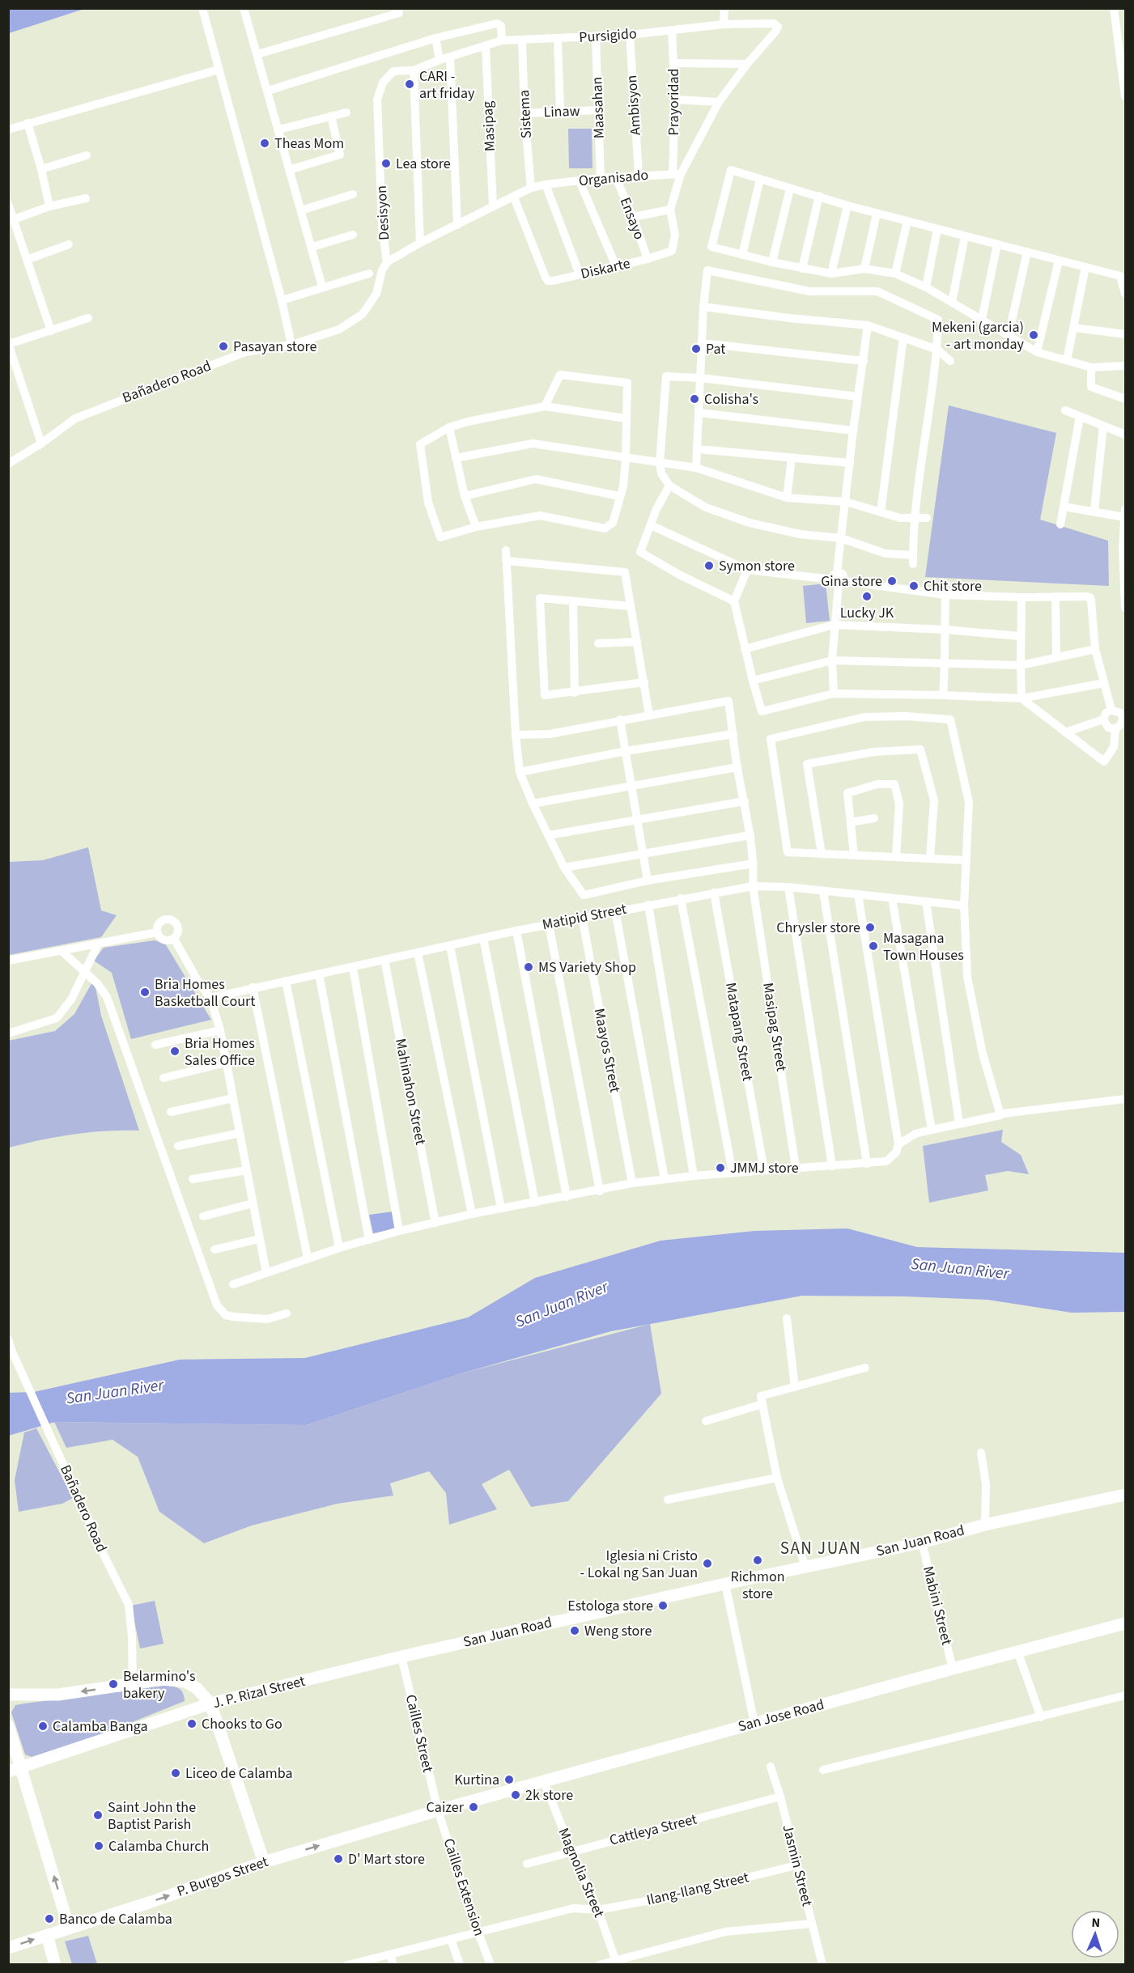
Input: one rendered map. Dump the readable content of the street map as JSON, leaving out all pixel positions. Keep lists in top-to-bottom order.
{
  "streets": {
    "street": [
      "Pursigido",
      "Prayoridad",
      "Ambisyon",
      "Maasahan",
      "Linaw",
      "Sistema",
      "Masipag",
      "Organisado",
      "Desisyon",
      "Ensayo",
      "Diskarte",
      "Bañadero Road",
      "Matipid Street",
      "Masipag Street",
      "Matapang Street",
      "Maayos Street",
      "Mahinahon Street",
      "San Juan Road",
      "Mabini Street",
      "J. P. Rizal Street",
      "San Jose Road",
      "Cailles Street",
      "Cattleya Street",
      "Jasmin Street",
      "Magnolia Street",
      "P. Burgos Street",
      "Cailles Extension",
      "Ilang-Ilang Street"
    ]
  },
  "crossings": [
    ["Pursigido", "Prayoridad"],
    ["Pursigido", "Ambisyon"],
    ["Pursigido", "Maasahan"],
    ["Pursigido", "Sistema"],
    ["Pursigido", "Masipag"],
    ["Pursigido", "Desisyon"],
    ["Prayoridad", "Organisado"],
    ["Prayoridad", "Diskarte"],
    ["Ambisyon", "Organisado"],
    ["Maasahan", "Linaw"],
    ["Maasahan", "Organisado"],
    ["Linaw", "Sistema"],
    ["Sistema", "Organisado"],
    ["Masipag", "Organisado"],
    ["Organisado", "Desisyon"],
    ["Organisado", "Ensayo"],
    ["Organisado", "Diskarte"],
    ["Organisado", "Bañadero Road"],
    ["Desisyon", "Bañadero Road"],
    ["Ensayo", "Diskarte"],
    ["Matipid Street", "Masipag Street"],
    ["Matipid Street", "Matapang Street"],
    ["Matipid Street", "Maayos Street"],
    ["Matipid Street", "Mahinahon Street"],
    ["San Juan Road", "Mabini Street"],
    ["San Juan Road", "J. P. Rizal Street"],
    ["San Juan Road", "Cailles Street"],
    ["Mabini Street", "San Jose Road"],
    ["J. P. Rizal Street", "Cailles Street"],
    ["San Jose Road", "Cailles Street"],
    ["San Jose Road", "Magnolia Street"],
    ["San Jose Road", "P. Burgos Street"],
    ["San Jose Road", "Cailles Extension"],
    ["Cailles Street", "P. Burgos Street"],
    ["Cailles Street", "Cailles Extension"],
    ["Cattleya Street", "Jasmin Street"],
    ["Cattleya Street", "Magnolia Street"],
    ["Jasmin Street", "Ilang-Ilang Street"],
    ["Magnolia Street", "Ilang-Ilang Street"],
    ["P. Burgos Street", "Cailles Extension"],
    ["Cailles Extension", "Ilang-Ilang Street"]
  ],
  "one_way": ["P. Burgos Street"],
  "districts": ["SAN JUAN"],
  "water": ["San Juan River"],
  "places": [
    "CARI - art friday",
    "Theas Mom",
    "Lea store",
    "Mekeni (garcia) - art monday",
    "Pasayan store",
    "Pat",
    "Colisha's",
    "Symon store",
    "Gina store",
    "Chit store",
    "Lucky JK",
    "Chrysler store",
    "Masagana Town Houses",
    "MS Variety Shop",
    "Bria Homes Basketball Court",
    "Bria Homes Sales Office",
    "JMMJ store",
    "Richmon store",
    "Iglesia ni Cristo - Lokal ng San Juan",
    "Estologa store",
    "Weng store",
    "Belarmino's bakery",
    "Chooks to Go",
    "Calamba Banga",
    "Liceo de Calamba",
    "Kurtina",
    "2k store",
    "Caizer",
    "Saint John the Baptist Parish",
    "Calamba Church",
    "D' Mart store",
    "Banco de Calamba"
  ],
  "north": "top"
}
